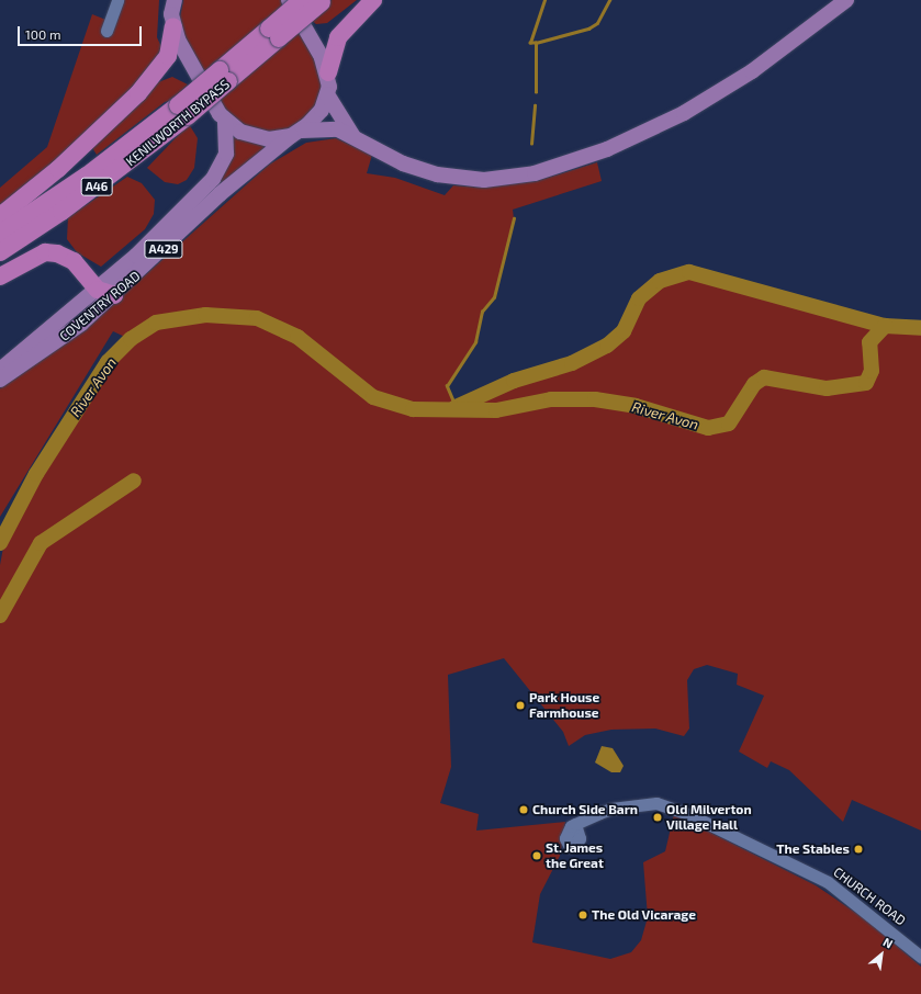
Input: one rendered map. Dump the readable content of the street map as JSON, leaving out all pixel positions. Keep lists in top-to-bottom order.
{
  "streets": {
    "highway": ["KENILWORTH BYPASS", "A46"],
    "main road": ["A429", "COVENTRY ROAD"],
    "street": ["CHURCH ROAD"]
  },
  "water": ["River Avon"],
  "places": [
    "Park House Farmhouse",
    "Church Side Barn",
    "Old Milverton Village Hall",
    "The Stables",
    "St. James the Great",
    "The Old Vicarage"
  ],
  "scale_bar": "100 m",
  "north": "top right"
}
